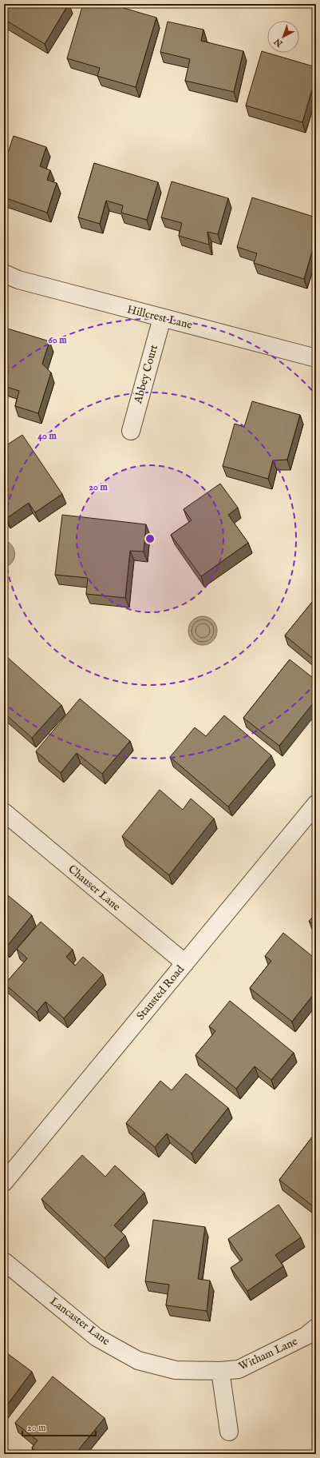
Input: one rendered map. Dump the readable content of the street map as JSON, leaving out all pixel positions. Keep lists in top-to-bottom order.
{
  "streets": {
    "street": [
      "Hillcrest Lane",
      "Abbey Court",
      "Chauser Lane",
      "Stansted Road",
      "Lancaster Lane",
      "Witham Lane"
    ]
  },
  "crossings": [
    ["Hillcrest Lane", "Abbey Court"],
    ["Chauser Lane", "Stansted Road"],
    ["Lancaster Lane", "Witham Lane"]
  ],
  "scale_bar": "20 m",
  "north": "bottom left",
  "rings": ["60 m", "40 m", "20 m"]
}
